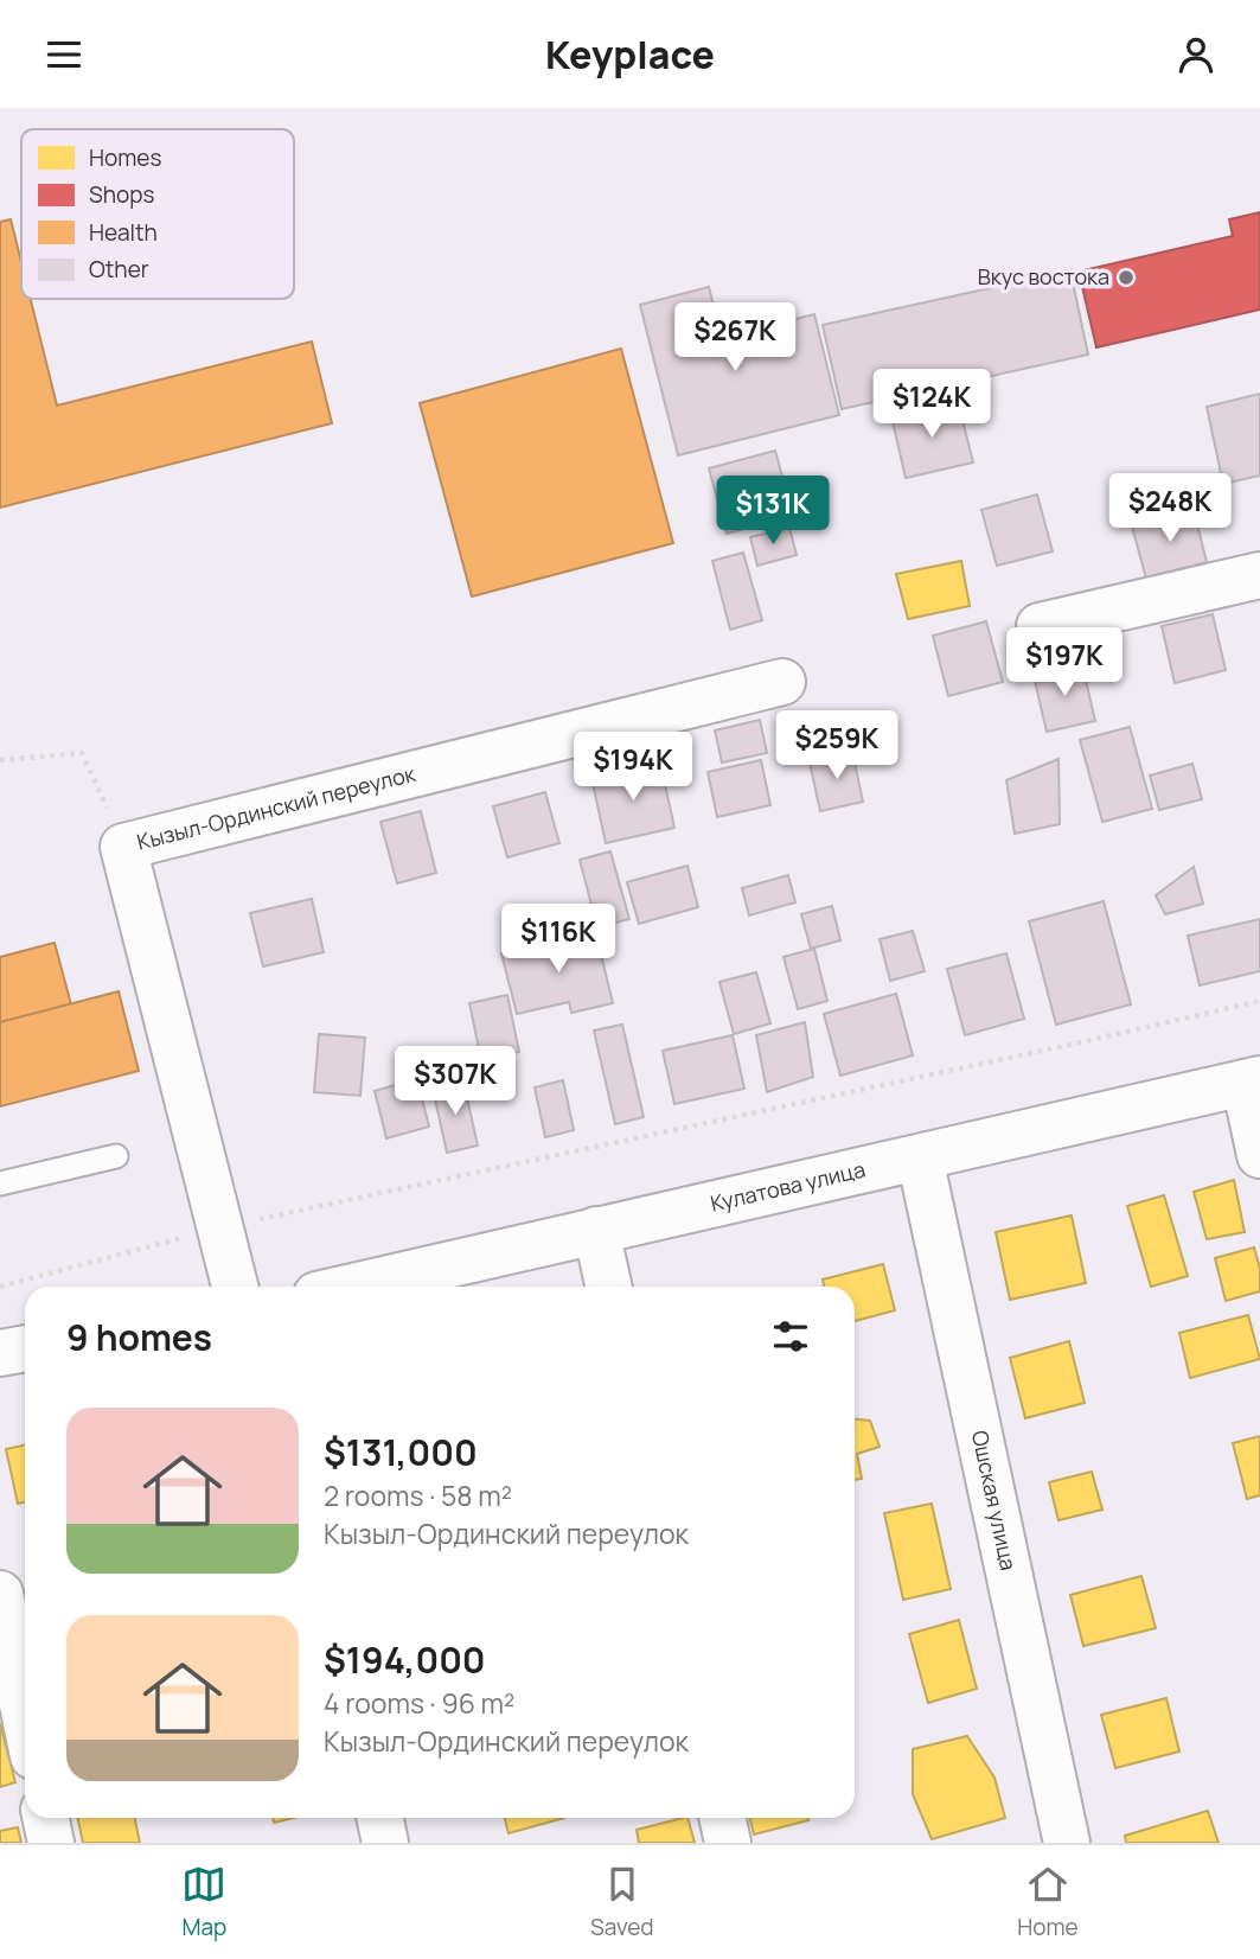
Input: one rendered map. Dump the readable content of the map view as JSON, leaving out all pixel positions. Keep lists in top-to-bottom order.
{
  "streets": {
    "street": ["Кызыл-Ординский переулок", "Кулатова улица", "Ошская улица"]
  },
  "crossings": [
    ["Кулатова улица", "Ошская улица"]
  ],
  "places": ["Вкус востока"],
  "legend": [
    "Homes",
    "Shops",
    "Health",
    "Other"
  ],
  "page": {
    "header": "Keyplace",
    "price": [
      "$267K",
      "$124K",
      "$248K",
      "$131K",
      "$197K",
      "$259K",
      "$194K",
      "$116K",
      "$307K"
    ],
    "heading": "9 homes",
    "list": [
      {
        "name": "$131,000",
        "note": "2 rooms · 58 m² · Кызыл-Ординский переулок"
      },
      {
        "name": "$194,000",
        "note": "4 rooms · 96 m² · Кызыл-Ординский переулок"
      }
    ],
    "tabs": ["Map", "Saved", "Home"]
  }
}
